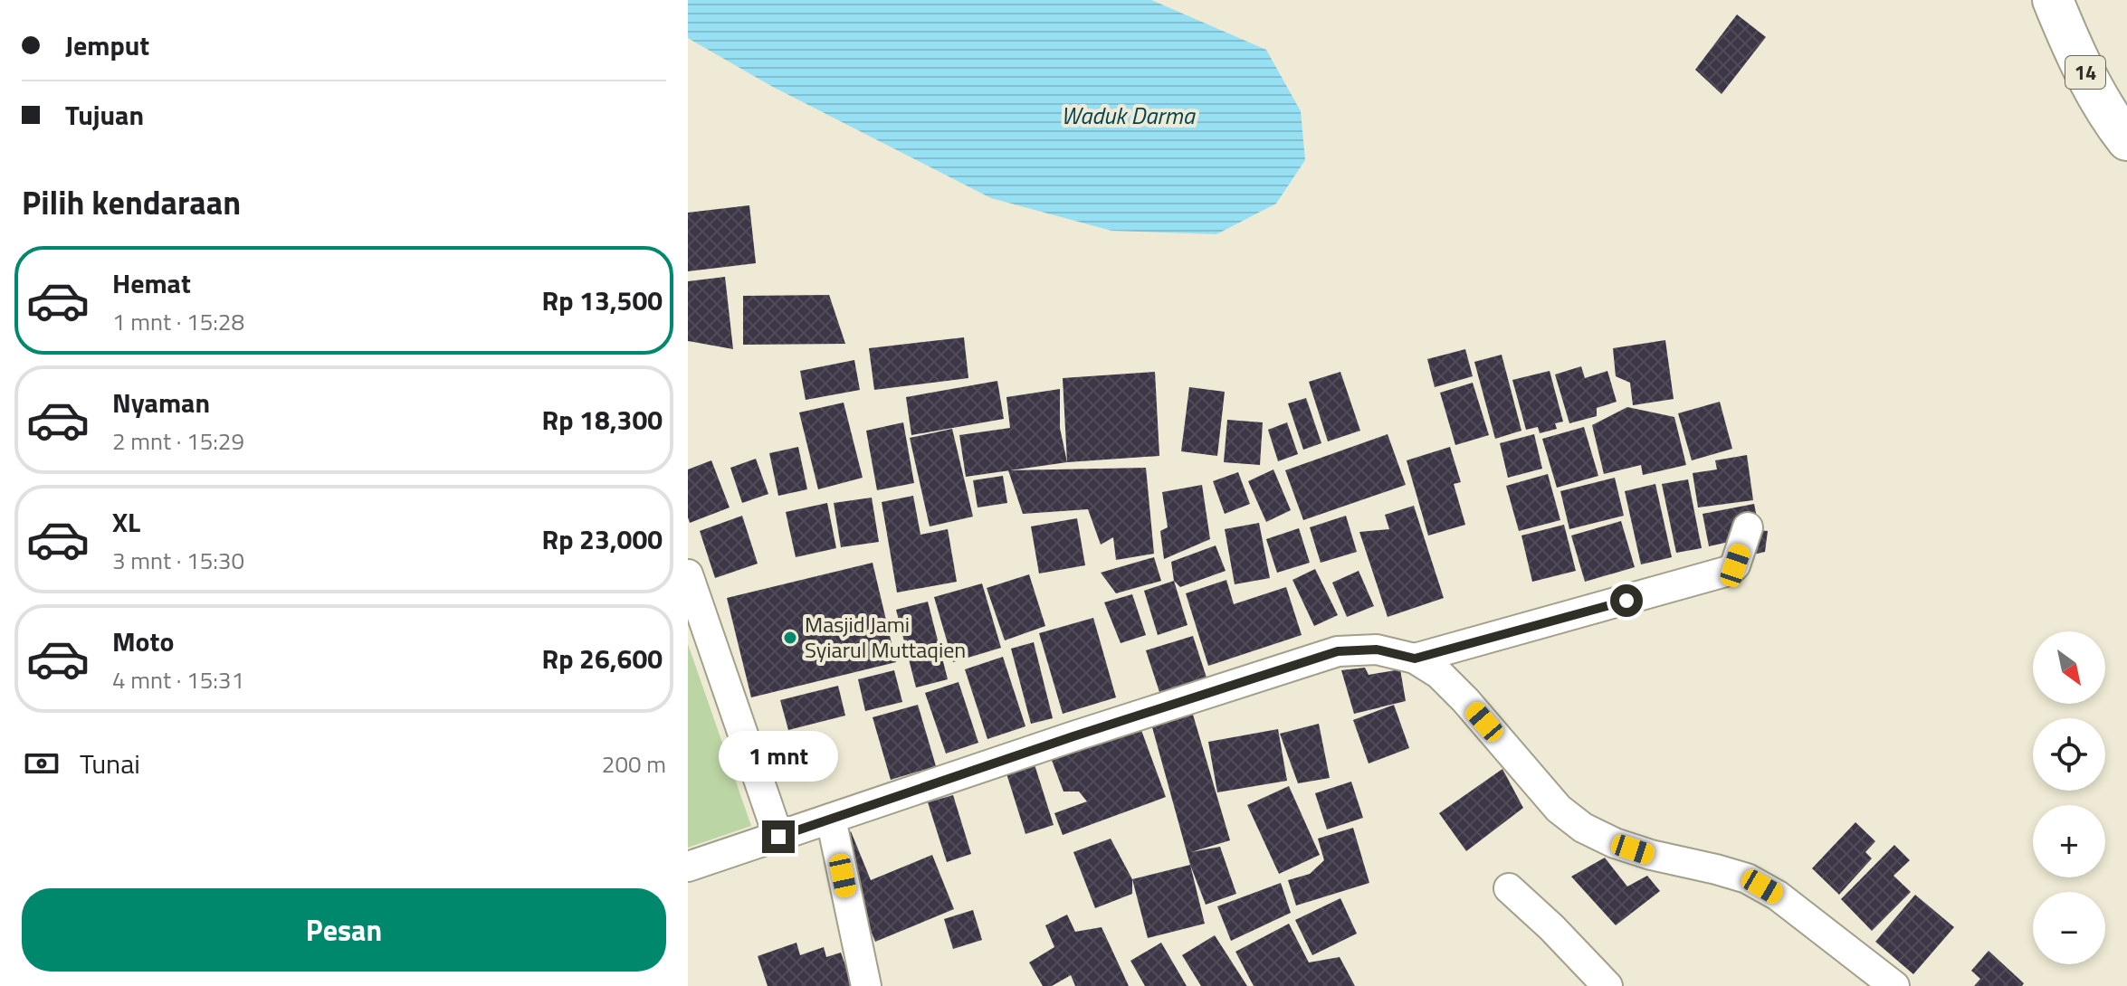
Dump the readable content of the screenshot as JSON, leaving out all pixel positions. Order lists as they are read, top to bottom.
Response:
{
  "streets": {
    "highway": ["14"]
  },
  "water": ["Waduk Darma"],
  "places": ["Masjid Jami Syiarul Muttaqien"],
  "north": "bottom right",
  "page": {
    "banner": ["Jemput", "Tujuan"],
    "heading": "Pilih kendaraan",
    "list": [
      {
        "name": "Hemat",
        "note": "1 mnt · 15:28",
        "value": "Rp 13,500"
      },
      {
        "name": "Nyaman",
        "note": "2 mnt · 15:29",
        "value": "Rp 18,300"
      },
      {
        "name": "XL",
        "note": "3 mnt · 15:30",
        "value": "Rp 23,000"
      },
      {
        "name": "Moto",
        "note": "4 mnt · 15:31",
        "value": "Rp 26,600"
      }
    ],
    "map_buttons": ["+", "−"],
    "pay": ["Tunai", "200 m"],
    "bubble": "1 mnt",
    "buttons": "Pesan"
  }
}
